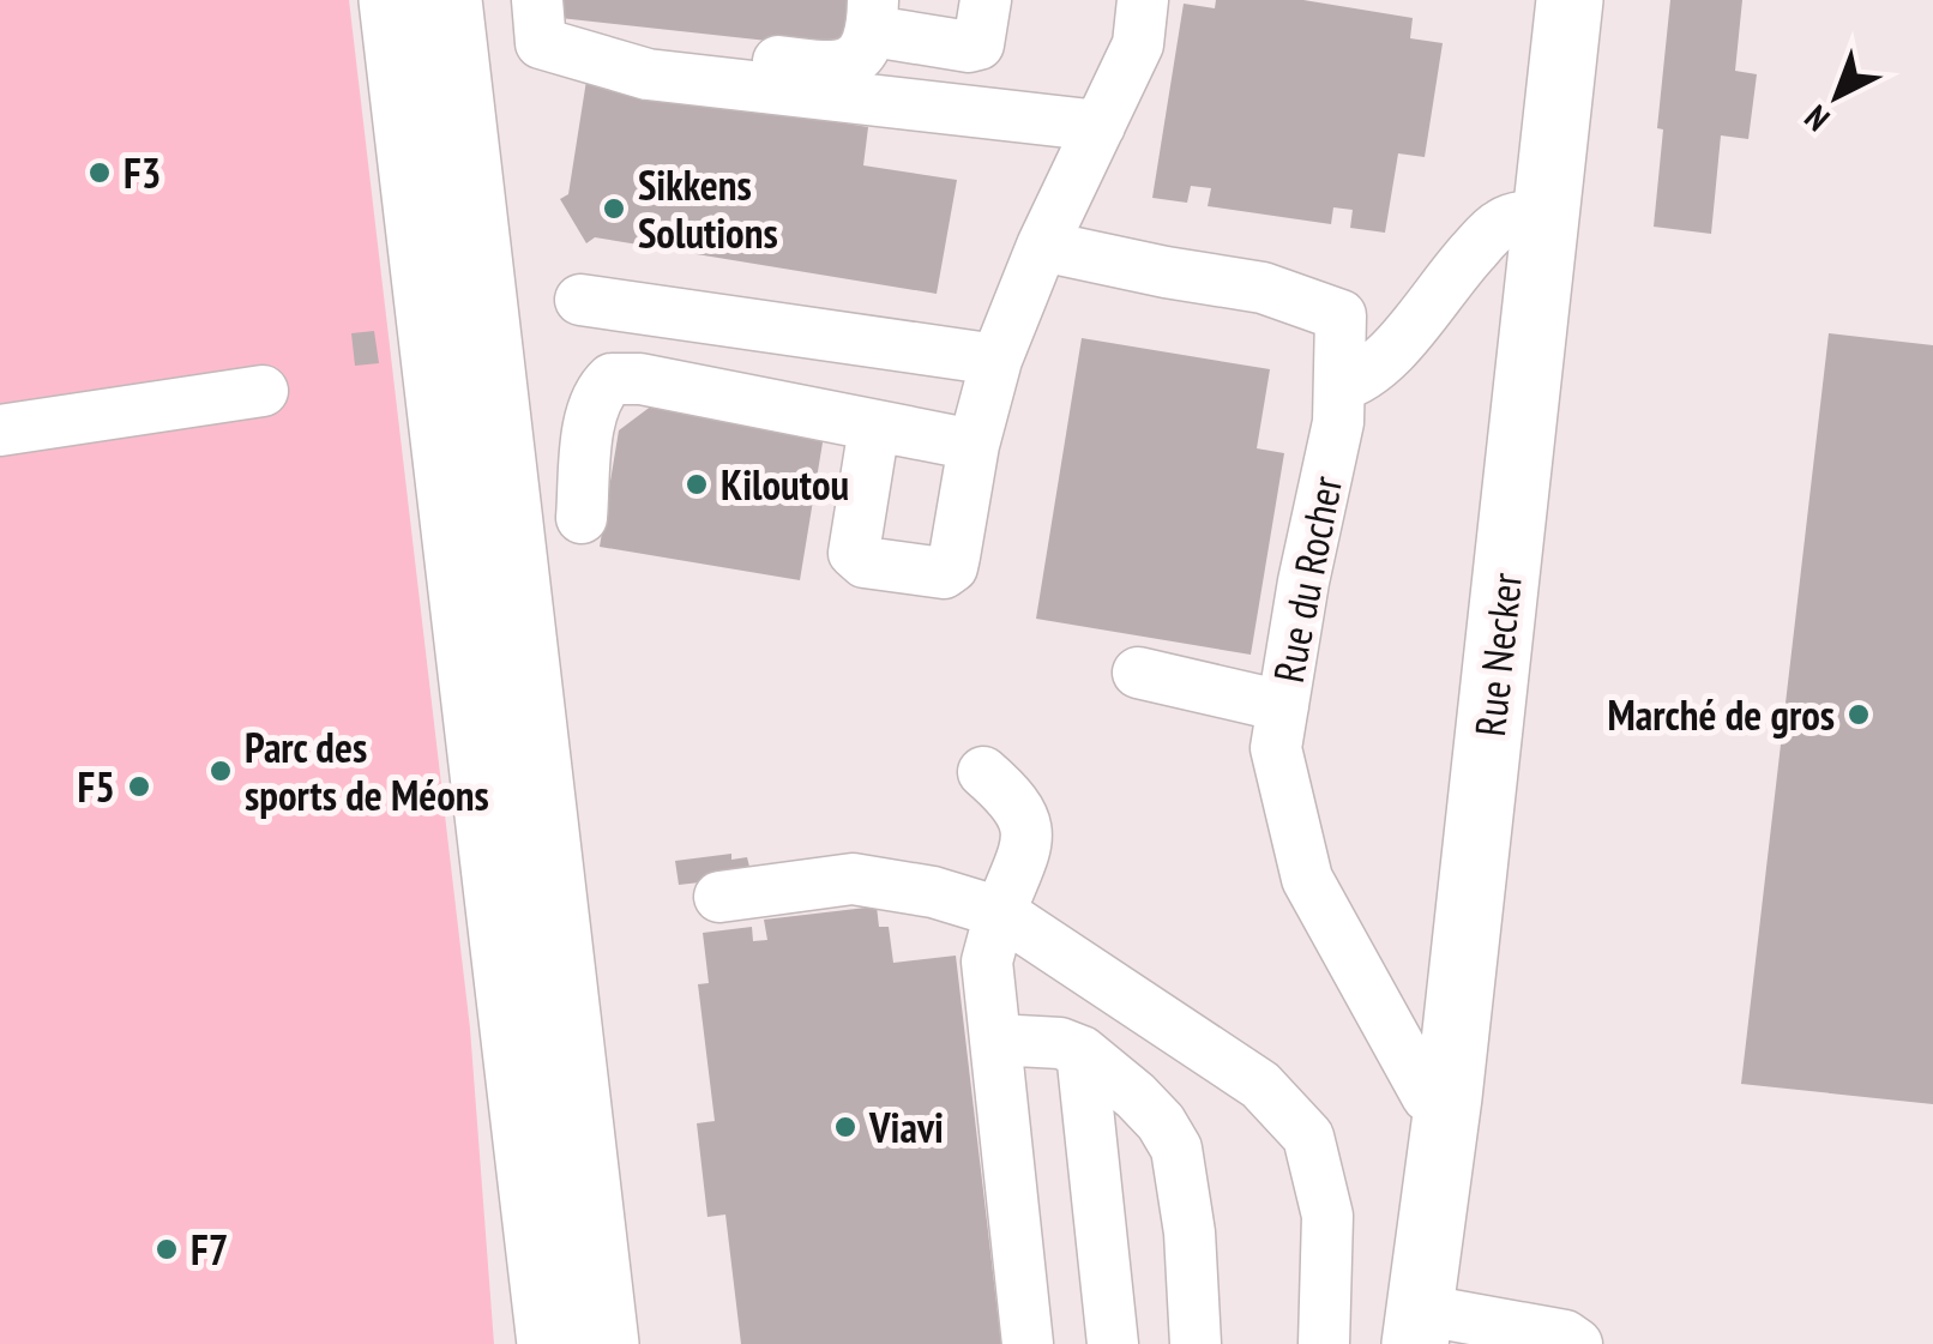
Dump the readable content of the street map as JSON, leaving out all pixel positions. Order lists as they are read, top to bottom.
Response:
{
  "streets": {
    "main road": ["Rue Necker"],
    "lane": ["Rue du Rocher"]
  },
  "crossings": [
    ["Rue du Rocher", "Rue Necker"]
  ],
  "places": [
    "F3",
    "Sikkens Solutions",
    "Kiloutou",
    "Marché de gros",
    "Parc des sports de Méons",
    "F5",
    "Viavi",
    "F7"
  ],
  "north": "bottom left"
}
